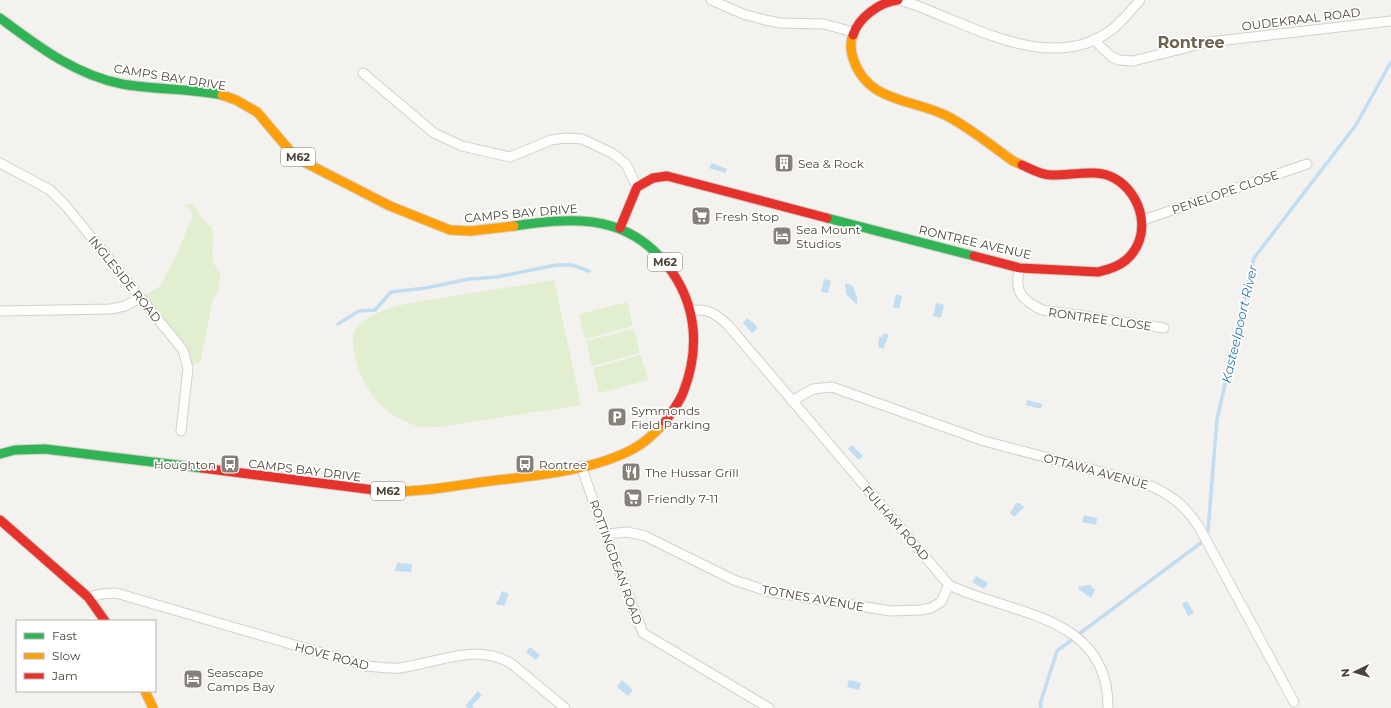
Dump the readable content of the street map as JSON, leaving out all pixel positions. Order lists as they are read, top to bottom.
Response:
{
  "streets": {
    "main road": ["CAMPS BAY DRIVE", "M62", "RONTREE AVENUE"],
    "street": [
      "OUDEKRAAL ROAD",
      "PENELOPE CLOSE",
      "INGLESIDE ROAD",
      "RONTREE CLOSE",
      "OTTAWA AVENUE",
      "FULHAM ROAD",
      "ROTTINGDEAN ROAD",
      "TOTNES AVENUE",
      "HOVE ROAD"
    ]
  },
  "crossings": [
    ["CAMPS BAY DRIVE", "FULHAM ROAD"],
    ["CAMPS BAY DRIVE", "ROTTINGDEAN ROAD"],
    ["PENELOPE CLOSE", "RONTREE AVENUE"],
    ["RONTREE AVENUE", "RONTREE CLOSE"],
    ["OTTAWA AVENUE", "FULHAM ROAD"],
    ["FULHAM ROAD", "TOTNES AVENUE"],
    ["ROTTINGDEAN ROAD", "TOTNES AVENUE"]
  ],
  "districts": ["Rontree"],
  "water": ["Kasteelpoort River"],
  "places": {
    "building": ["Sea & Rock"],
    "supermarket": ["Fresh Stop", "Friendly 7-11"],
    "hotel": ["Sea Mount Studios", "Seascape Camps Bay"],
    "parking": ["Symmonds Field Parking"],
    "bus stop": ["Houghton", "Rontree"],
    "restaurant": ["The Hussar Grill"]
  },
  "legend": ["Fast", "Slow", "Jam"],
  "north": "left"
}
